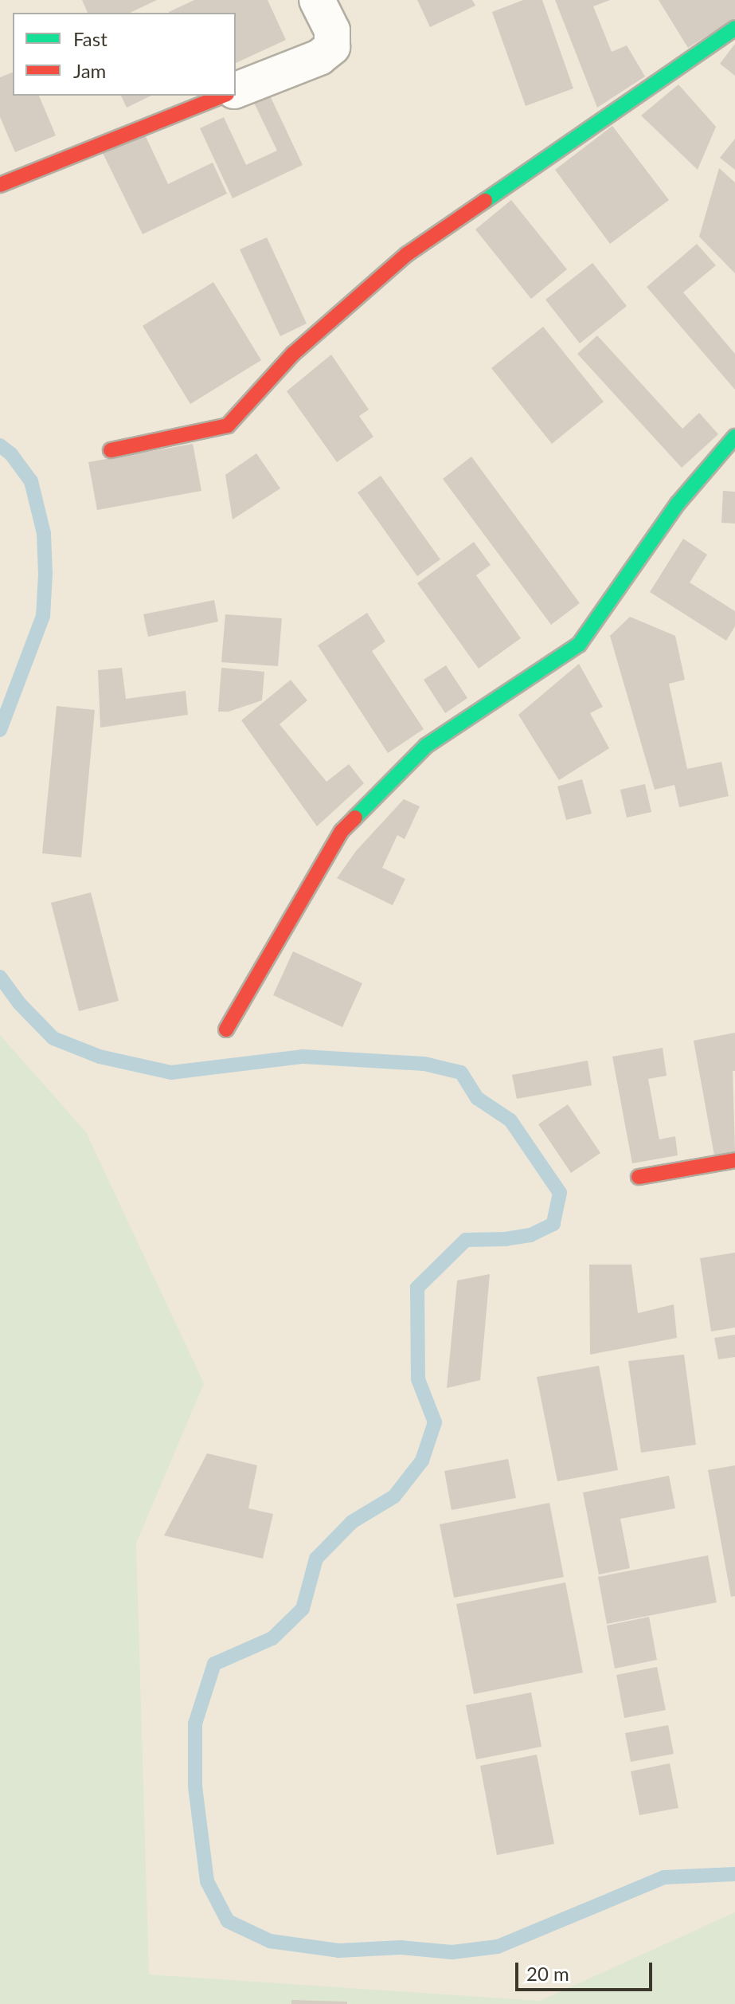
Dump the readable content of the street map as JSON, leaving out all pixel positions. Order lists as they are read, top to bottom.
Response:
{
  "legend": ["Fast", "Jam"],
  "scale_bar": "20 m"
}
